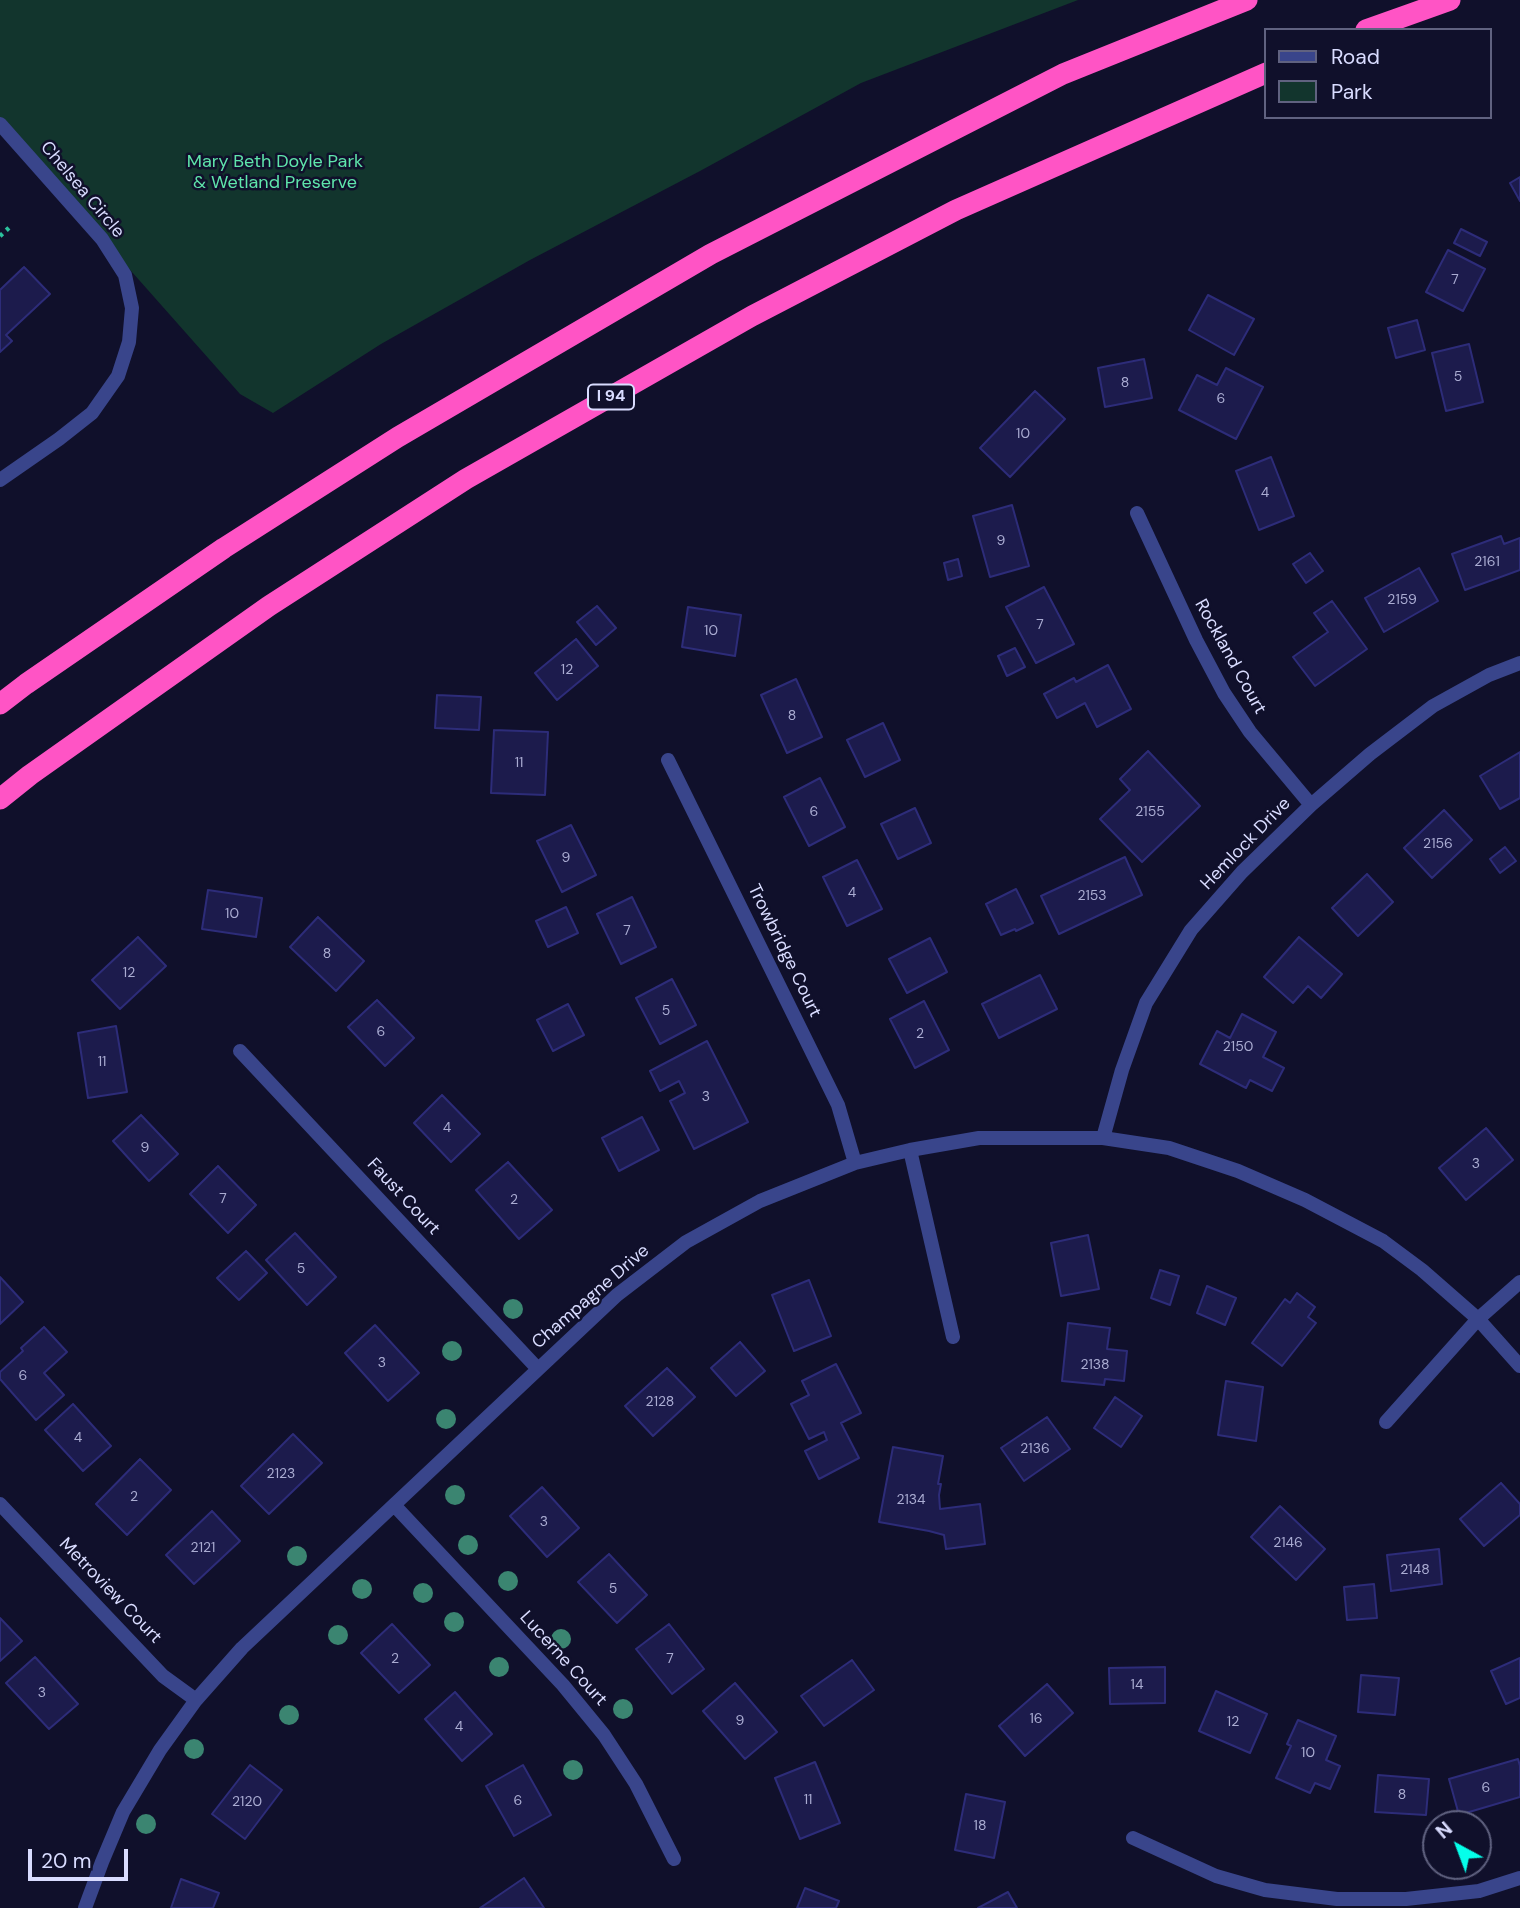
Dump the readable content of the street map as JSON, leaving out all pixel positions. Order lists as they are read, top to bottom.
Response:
{
  "streets": {
    "highway": ["I 94"],
    "street": [
      "Chelsea Circle",
      "Rockland Court",
      "Hemlock Drive",
      "Trowbridge Court",
      "Faust Court",
      "Champagne Drive",
      "Metroview Court",
      "Lucerne Court"
    ]
  },
  "crossings": [
    ["Rockland Court", "Hemlock Drive"],
    ["Hemlock Drive", "Champagne Drive"],
    ["Trowbridge Court", "Champagne Drive"],
    ["Faust Court", "Champagne Drive"],
    ["Champagne Drive", "Metroview Court"],
    ["Champagne Drive", "Lucerne Court"]
  ],
  "parks": ["Mary Beth Doyle Park & Wetland Preserve"],
  "house_numbers": [
    "7",
    "5",
    "8",
    "6",
    "10",
    "4",
    "9",
    "2161",
    "2159",
    "7",
    "10",
    "12",
    "8",
    "11",
    "6",
    "2155",
    "2156",
    "9",
    "4",
    "2153",
    "10",
    "7",
    "8",
    "12",
    "5",
    "6",
    "2",
    "2150",
    "11",
    "3",
    "4",
    "9",
    "3",
    "7",
    "2",
    "5",
    "3",
    "2138",
    "6",
    "2128",
    "4",
    "2136",
    "2123",
    "2",
    "2134",
    "3",
    "2146",
    "2121",
    "2148",
    "5",
    "2",
    "7",
    "14",
    "3",
    "16",
    "9",
    "12",
    "4",
    "10",
    "6",
    "8",
    "11",
    "6",
    "2120",
    "18"
  ],
  "legend": ["Road", "Park"],
  "scale_bar": "20 m",
  "north": "top left"
}
